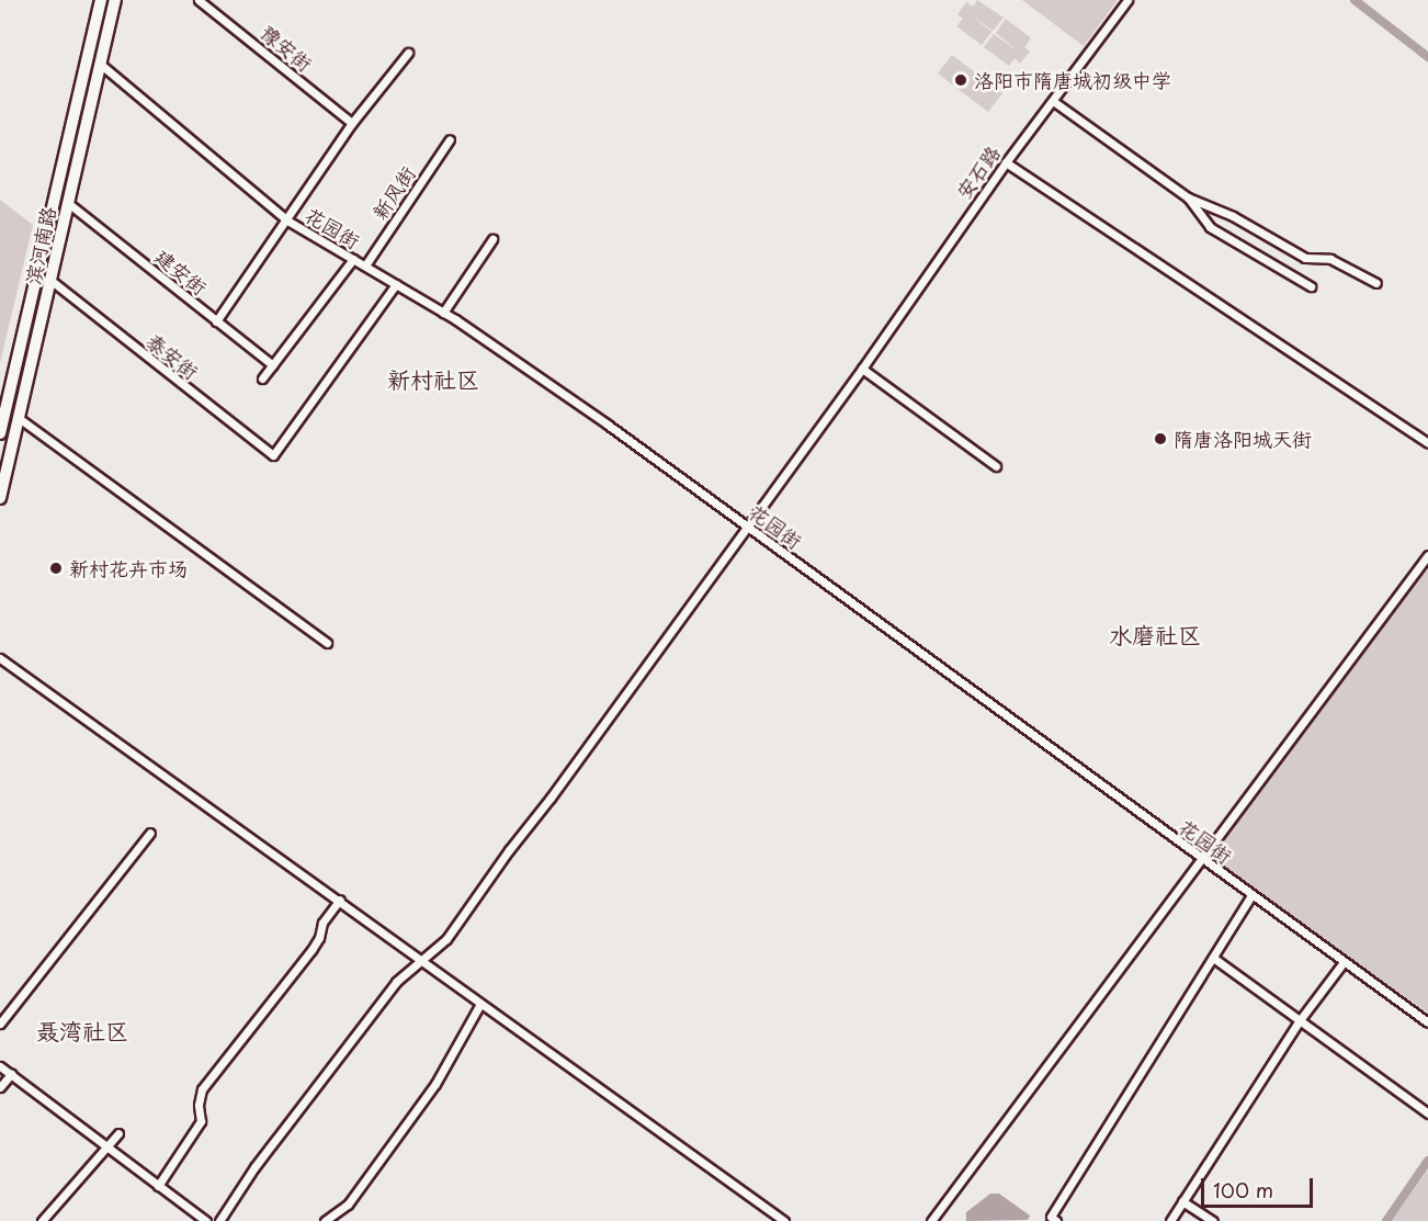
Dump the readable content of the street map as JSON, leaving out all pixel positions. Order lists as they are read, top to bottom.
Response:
{
  "streets": {
    "main road": ["滨河南路"],
    "street": [
      "豫安街",
      "安石路",
      "新风街",
      "花园街",
      "建安街",
      "泰安街"
    ]
  },
  "crossings": [
    ["安石路", "花园街"],
    ["新风街", "花园街"],
    ["花园街", "滨河南路"],
    ["花园街", "泰安街"],
    ["滨河南路", "建安街"],
    ["滨河南路", "泰安街"]
  ],
  "districts": ["新村社区", "水磨社区", "聂湾社区"],
  "places": ["洛阳市隋唐城初级中学", "隋唐洛阳城天街", "新村花卉市场"],
  "scale_bar": "100 m"
}
